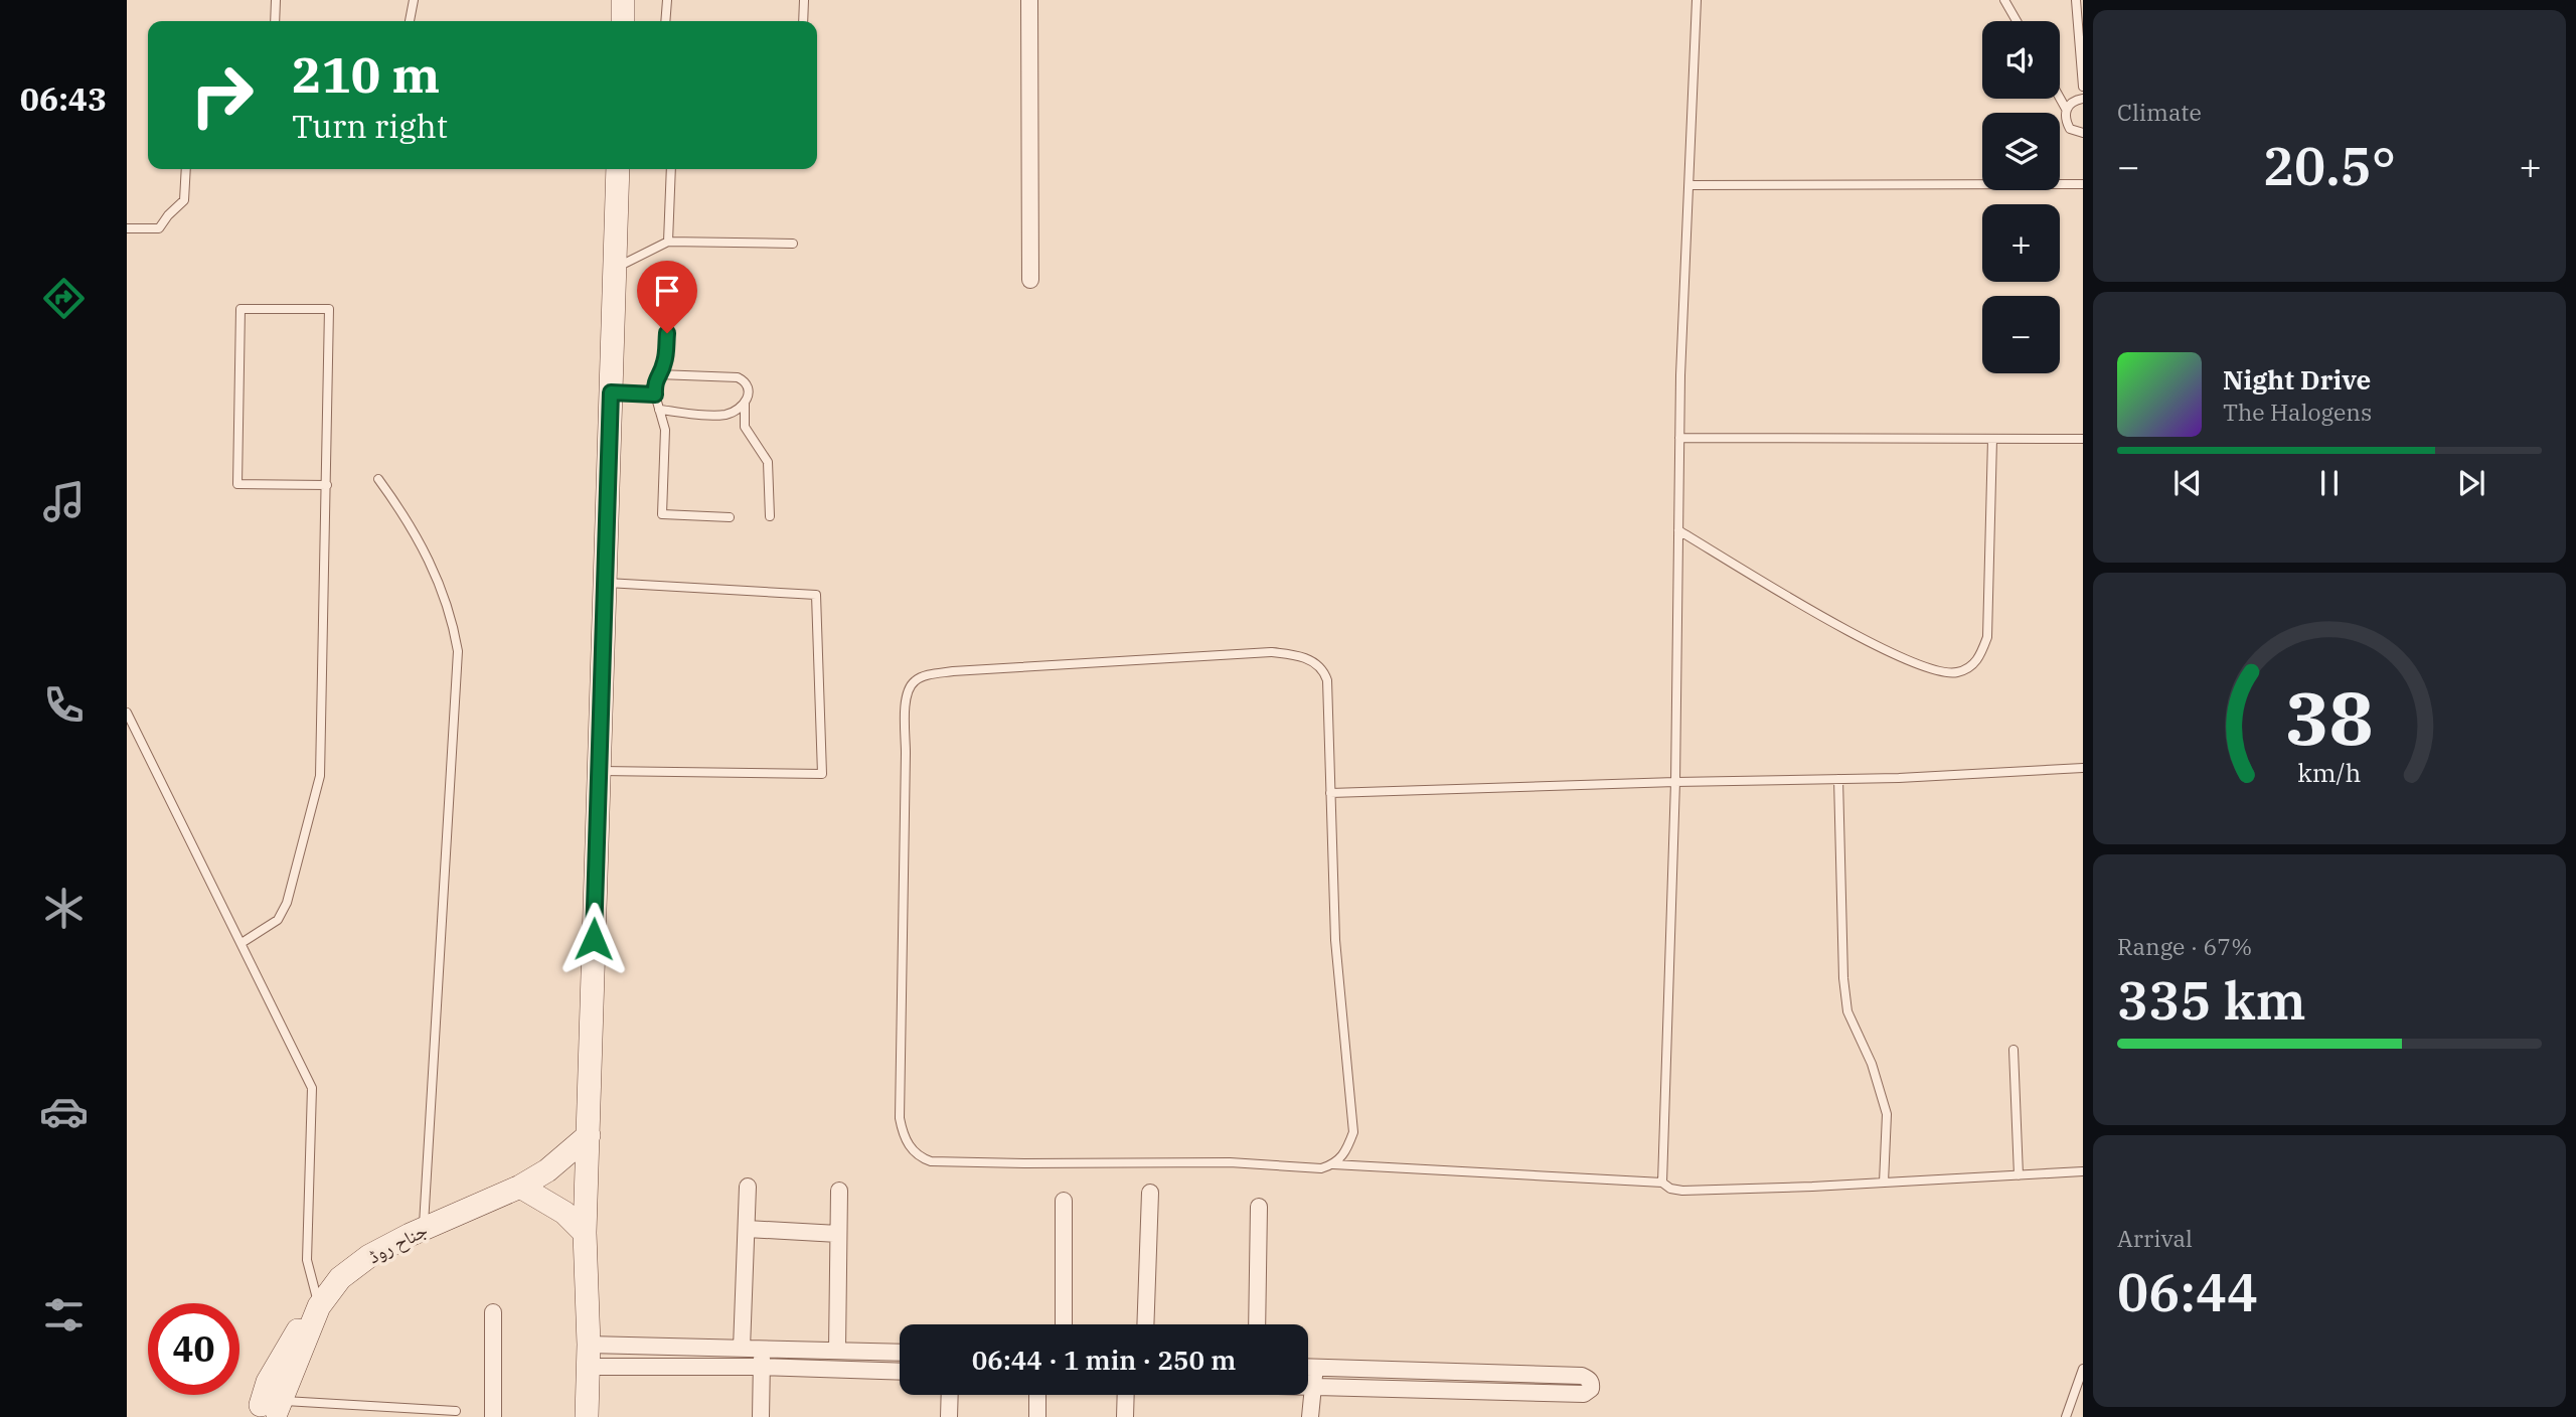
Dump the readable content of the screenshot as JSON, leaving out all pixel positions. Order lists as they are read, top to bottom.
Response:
{
  "streets": {
    "street": ["جناح روڈ"]
  },
  "page": {
    "tabs": "06:43",
    "tile": [
      "Climate",
      ["Range · 67%", "335 km"],
      ["Arrival", "06:44"]
    ],
    "map_buttons": ["+", "−"],
    "turn": ["210 m", "Turn right"],
    "heat": ["−", "20.5°", "+"],
    "song": ["Night Drive", "The Halogens"],
    "limit": "40",
    "trip": "06:44 · 1 min · 250 m",
    "gauge": ["38", "km/h"]
  }
}
